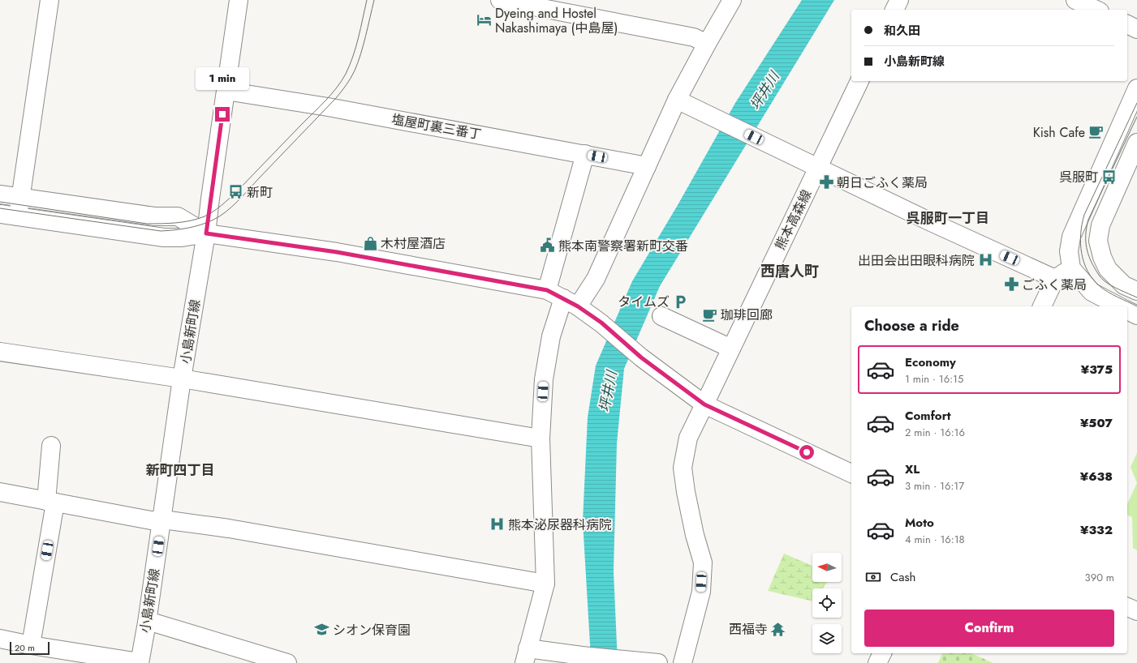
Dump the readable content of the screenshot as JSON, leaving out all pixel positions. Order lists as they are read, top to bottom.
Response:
{
  "streets": {
    "street": ["塩屋町裏三番丁", "熊本高森線", "小島新町線"]
  },
  "crossings": [
    ["塩屋町裏三番丁", "小島新町線"]
  ],
  "districts": ["呉服町一丁目", "西唐人町", "新町四丁目"],
  "water": ["坪井川"],
  "places": {
    "hotel": ["Dyeing and Hostel Nakashimaya (中島屋)"],
    "cafe": ["Kish Cafe", "珈琲回廊"],
    "bus stop": ["呉服町", "新町"],
    "pharmacy": ["朝日ごふく薬局", "ごふく薬局"],
    "shop": ["木村屋酒店"],
    "public building": ["熊本南警察署新町交番"],
    "hospital": ["出田会出田眼科病院", "熊本泌尿器科病院"],
    "parking": ["タイムズ"],
    "temple": ["西福寺"],
    "school or university": ["シオン保育園"]
  },
  "scale_bar": "20 m",
  "north": "left",
  "page": {
    "banner": ["和久田", "小島新町線"],
    "bubble": "1 min",
    "heading": "Choose a ride",
    "list": [
      {
        "name": "Economy",
        "note": "1 min · 16:15",
        "value": "¥375"
      },
      {
        "name": "Comfort",
        "note": "2 min · 16:16",
        "value": "¥507"
      },
      {
        "name": "XL",
        "note": "3 min · 16:17",
        "value": "¥638"
      },
      {
        "name": "Moto",
        "note": "4 min · 16:18",
        "value": "¥332"
      }
    ],
    "pay": ["Cash", "390 m"],
    "buttons": "Confirm",
    "scale": "20 m"
  }
}
